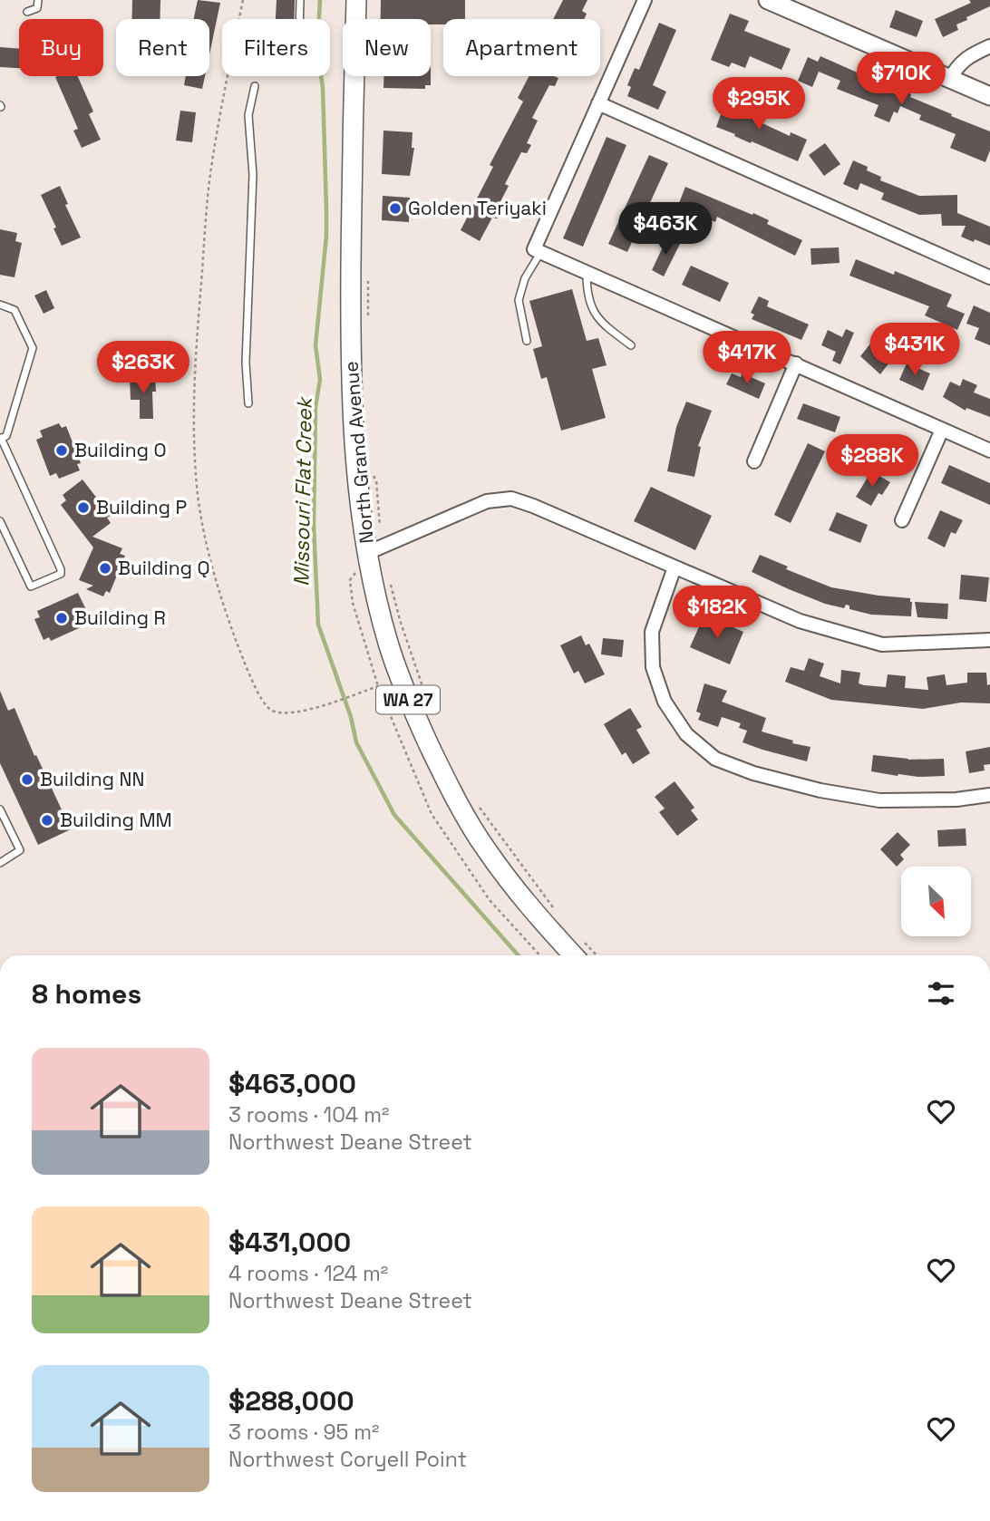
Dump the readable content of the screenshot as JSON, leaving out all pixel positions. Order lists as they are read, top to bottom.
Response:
{
  "streets": {
    "main road": ["North Grand Avenue", "WA 27"]
  },
  "water": ["Missouri Flat Creek"],
  "places": [
    "Golden Teriyaki",
    "Building O",
    "Building P",
    "Building Q",
    "Building R",
    "Building NN",
    "Building MM"
  ],
  "north": "bottom right",
  "page": {
    "chip": [
      "Buy",
      "Rent",
      "Filters",
      "New",
      "Apartment"
    ],
    "price": [
      "$710K",
      "$295K",
      "$463K",
      "$431K",
      "$417K",
      "$263K",
      "$288K",
      "$182K"
    ],
    "heading": "8 homes",
    "list": [
      {
        "name": "$463,000",
        "note": "3 rooms · 104 m² · Northwest Deane Street"
      },
      {
        "name": "$431,000",
        "note": "4 rooms · 124 m² · Northwest Deane Street"
      },
      {
        "name": "$288,000",
        "note": "3 rooms · 95 m² · Northwest Coryell Point"
      }
    ]
  }
}
